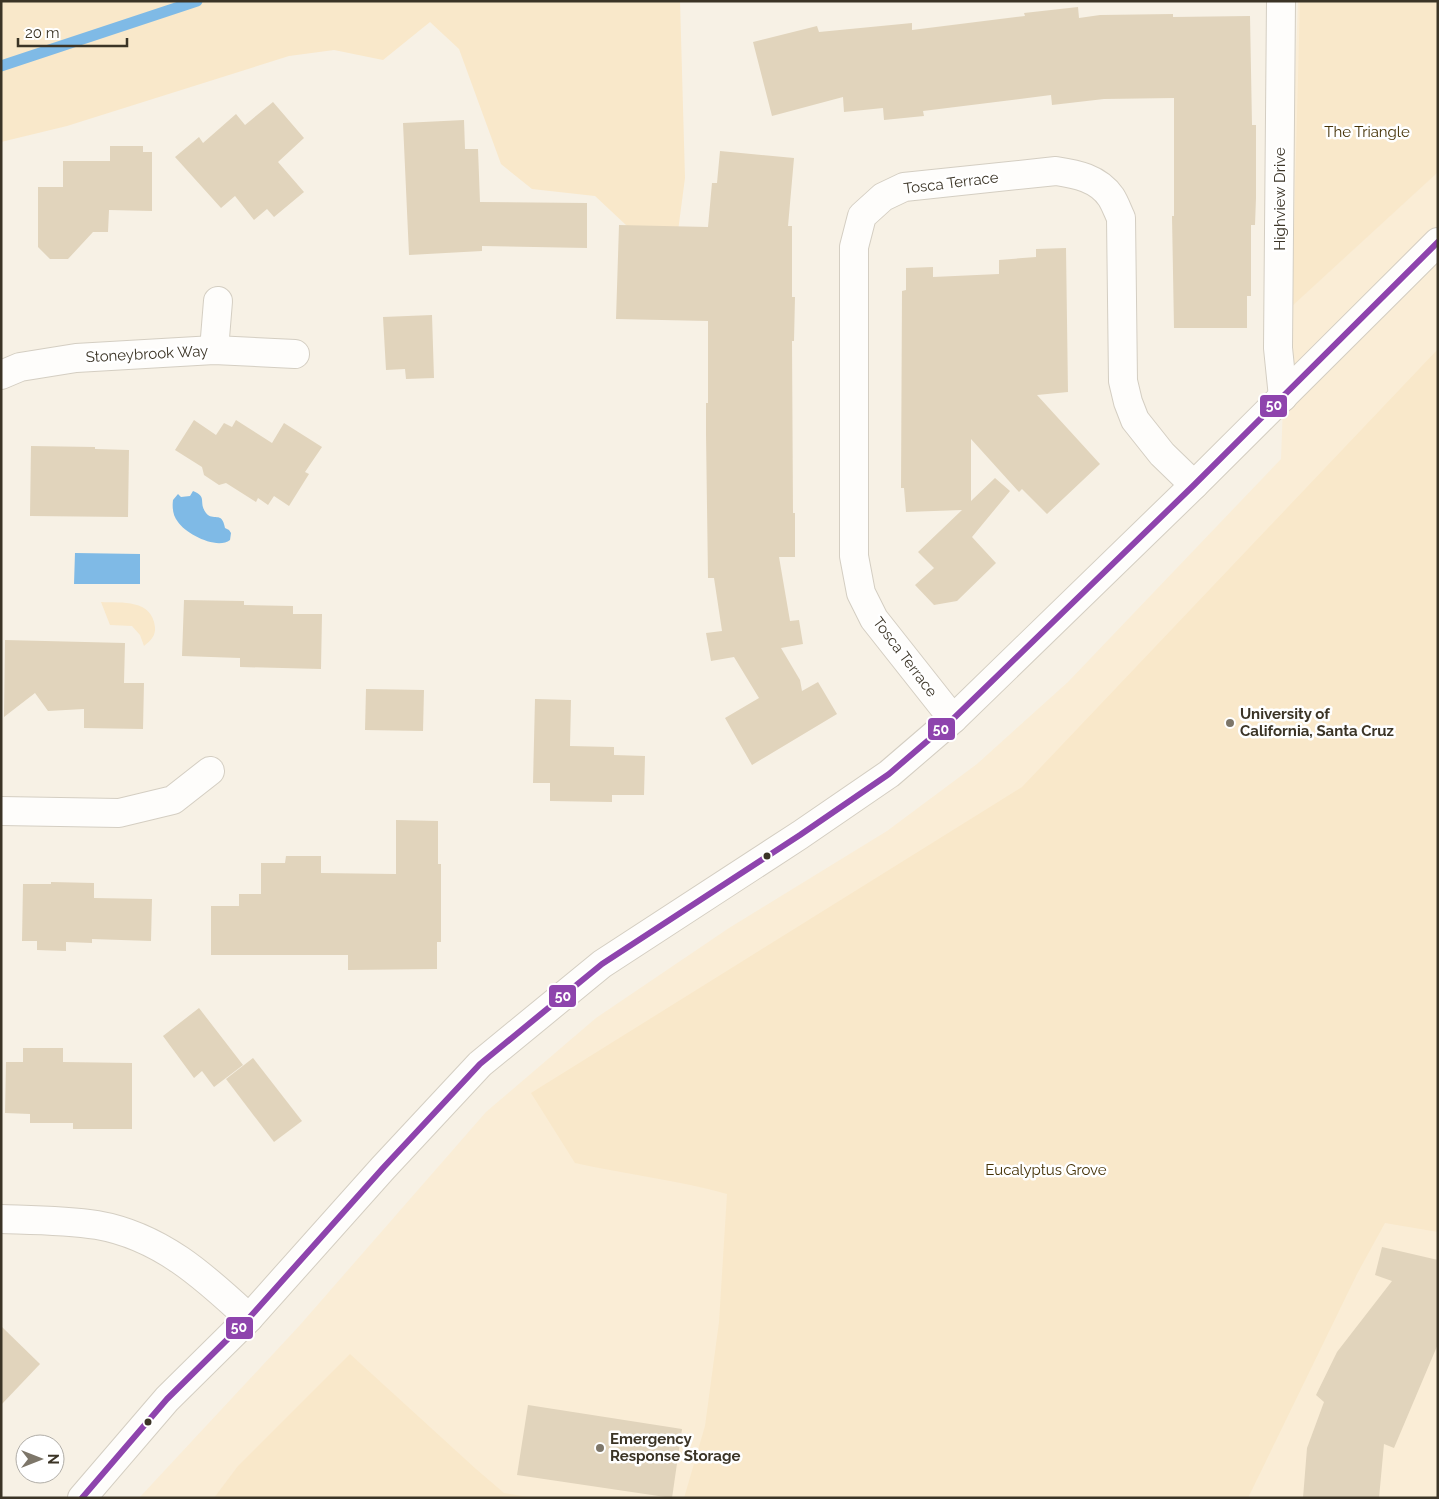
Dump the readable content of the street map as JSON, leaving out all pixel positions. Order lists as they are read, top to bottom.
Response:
{
  "streets": {
    "street": ["Tosca Terrace", "Highview Drive", "Stoneybrook Way"]
  },
  "parks": ["The Triangle", "Eucalyptus Grove"],
  "places": ["University of California, Santa Cruz", "Emergency Response Storage"],
  "lines": ["transit line 50"],
  "scale_bar": "20 m",
  "north": "right"
}
